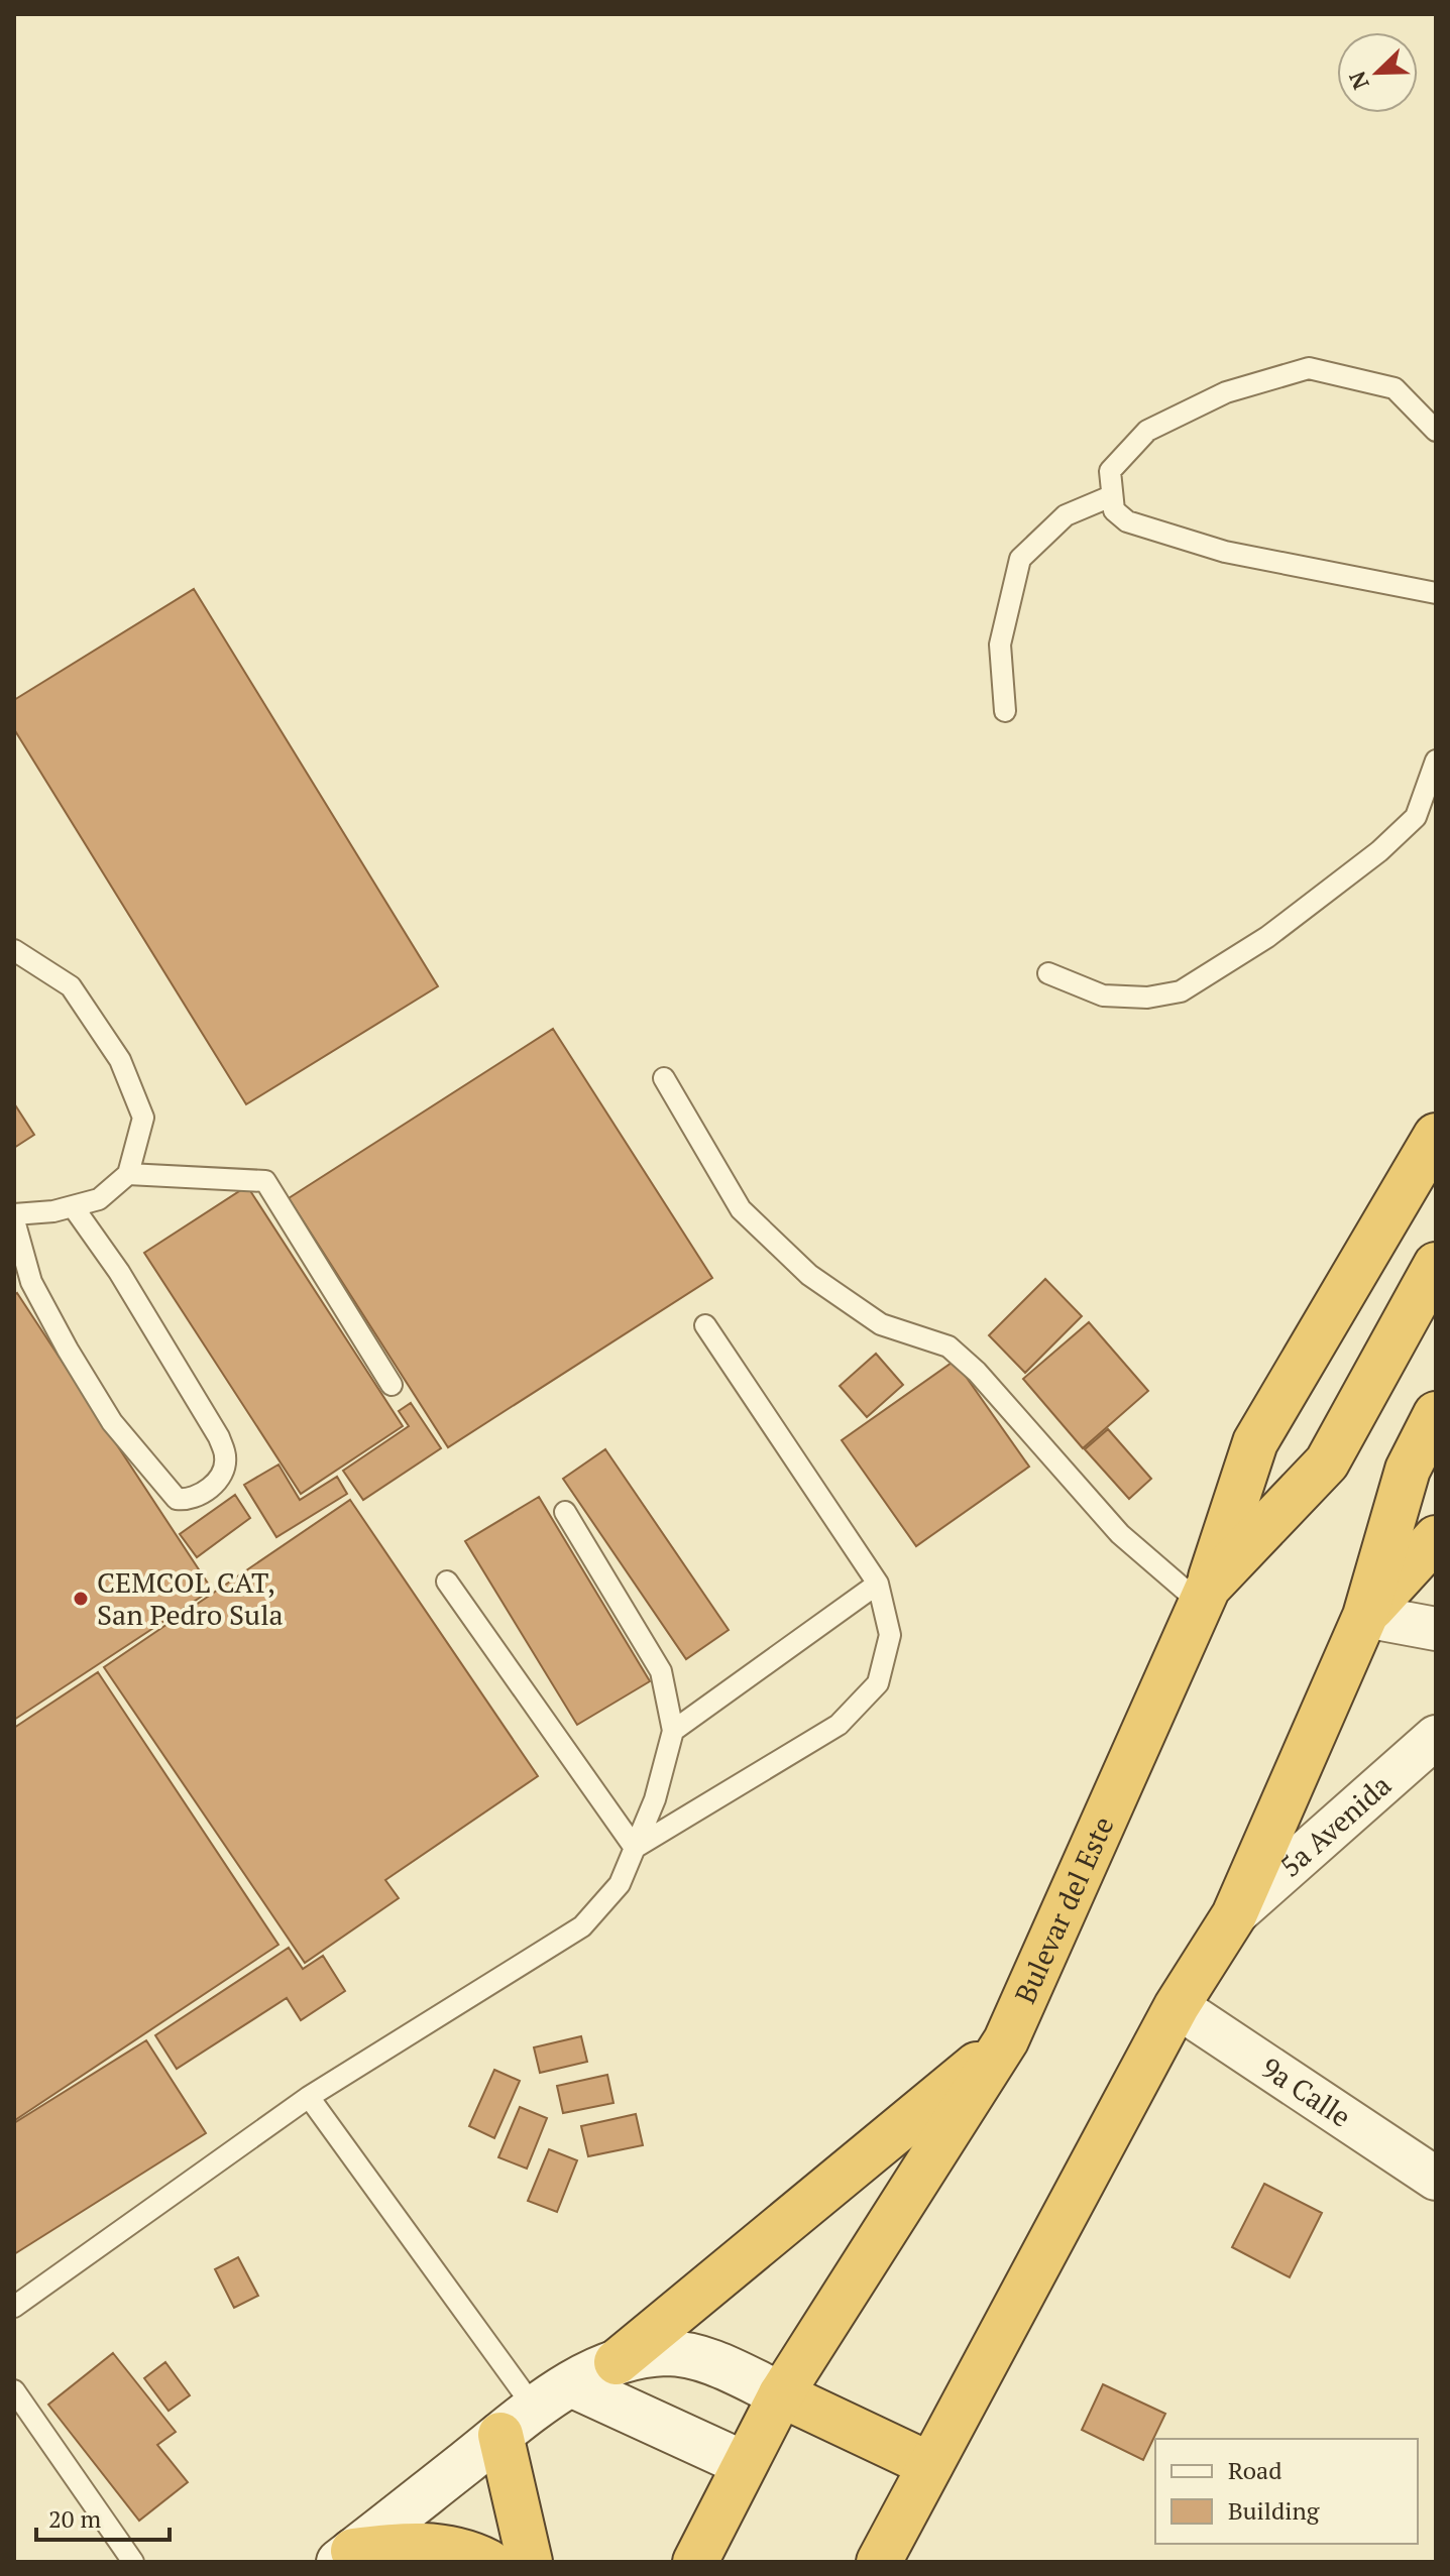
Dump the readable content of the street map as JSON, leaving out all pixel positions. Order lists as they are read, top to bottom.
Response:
{
  "streets": {
    "highway": ["Bulevar del Este"],
    "street": ["5a Avenida", "9a Calle"]
  },
  "places": ["CEMCOL CAT, San Pedro Sula"],
  "legend": ["Road", "Building"],
  "scale_bar": "20 m",
  "north": "bottom left"
}
